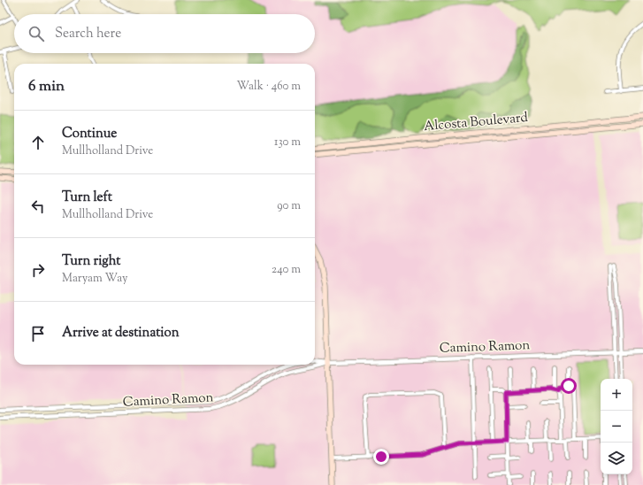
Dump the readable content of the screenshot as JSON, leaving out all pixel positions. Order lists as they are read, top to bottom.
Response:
{
  "streets": {
    "main road": ["Alcosta Boulevard"],
    "street": ["Camino Ramon"]
  },
  "page": {
    "search": "Search here",
    "heading": ["6 min", "Walk · 460 m"],
    "list": [
      ["Continue", "Mullholland Drive", "130 m"],
      ["Turn left", "Mullholland Drive", "90 m"],
      ["Turn right", "Maryam Way", "240 m"],
      "Arrive at destination"
    ],
    "map_buttons": ["+", "−"]
  }
}
